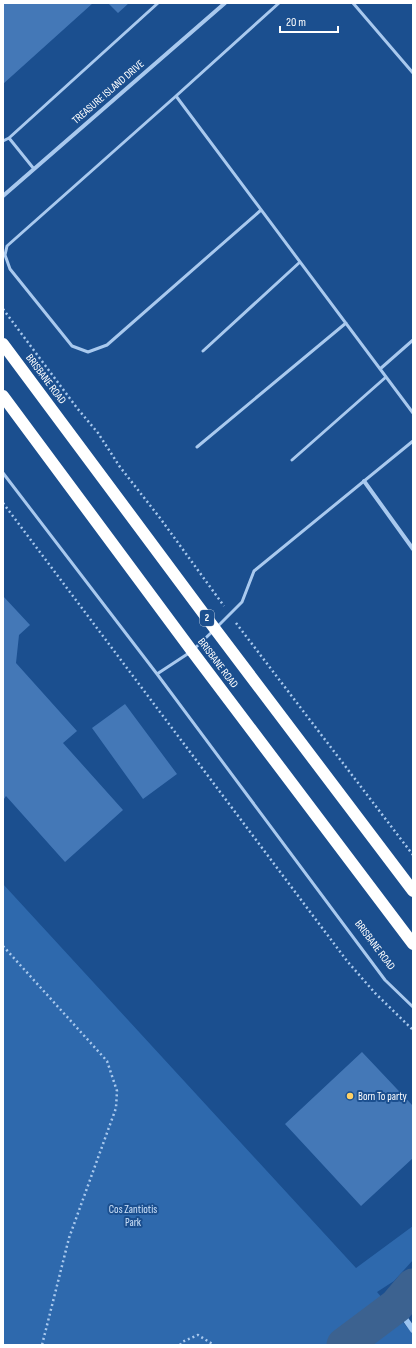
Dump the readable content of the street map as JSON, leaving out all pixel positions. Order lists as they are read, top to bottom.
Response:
{
  "streets": {
    "highway": ["BRISBANE ROAD", "2"],
    "street": ["TREASURE ISLAND DRIVE"]
  },
  "parks": ["Cos Zantiotis Park"],
  "places": ["Born To party"],
  "scale_bar": "20 m"
}
